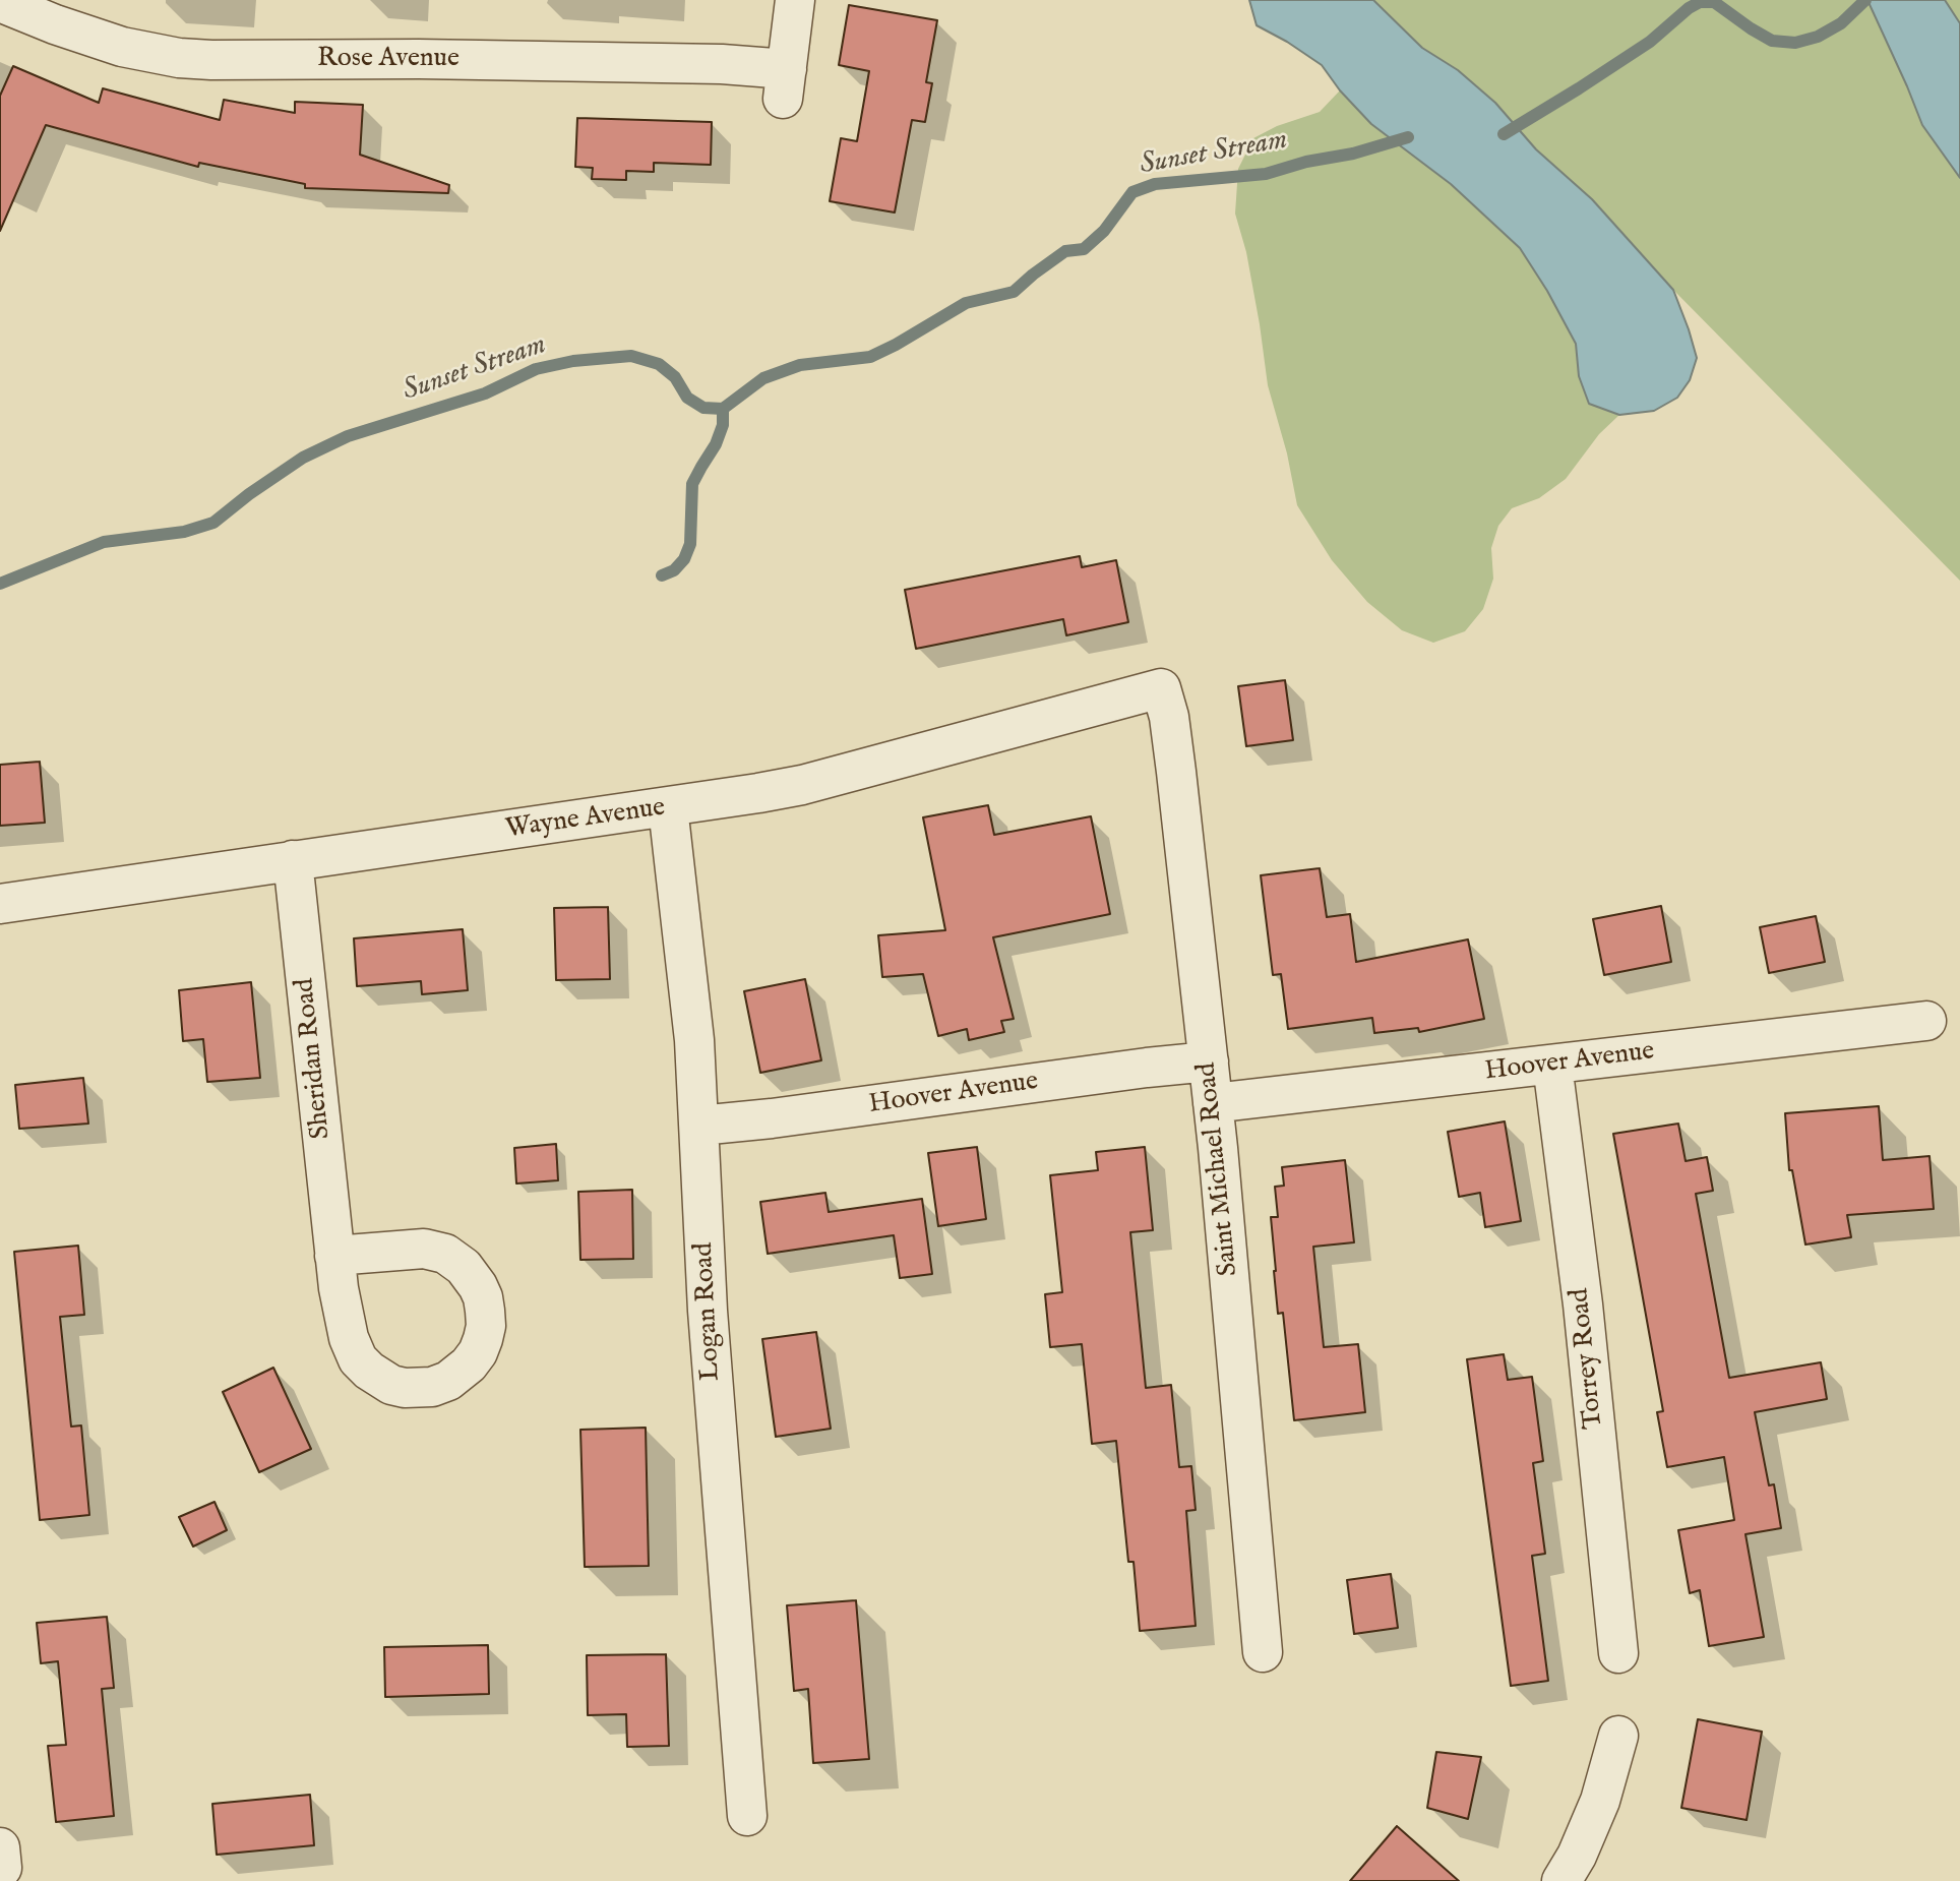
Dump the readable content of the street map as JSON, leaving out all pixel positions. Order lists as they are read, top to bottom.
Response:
{
  "streets": {
    "street": [
      "Rose Avenue",
      "Wayne Avenue",
      "Sheridan Road",
      "Hoover Avenue",
      "Saint Michael Road",
      "Logan Road",
      "Torrey Road"
    ]
  },
  "crossings": [
    ["Wayne Avenue", "Sheridan Road"],
    ["Wayne Avenue", "Saint Michael Road"],
    ["Wayne Avenue", "Logan Road"],
    ["Hoover Avenue", "Saint Michael Road"],
    ["Hoover Avenue", "Logan Road"],
    ["Hoover Avenue", "Torrey Road"]
  ],
  "water": ["Sunset Stream"]
}
